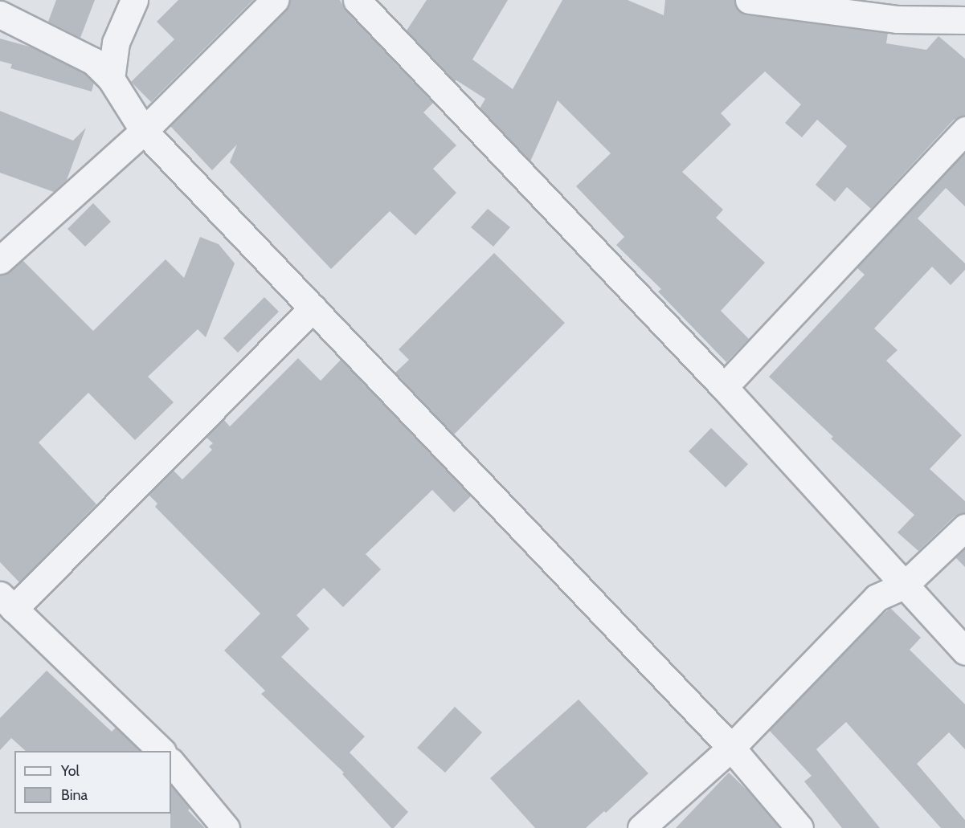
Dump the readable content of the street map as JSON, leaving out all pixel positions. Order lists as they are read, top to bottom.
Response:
{
  "legend": ["Yol", "Bina"]
}
